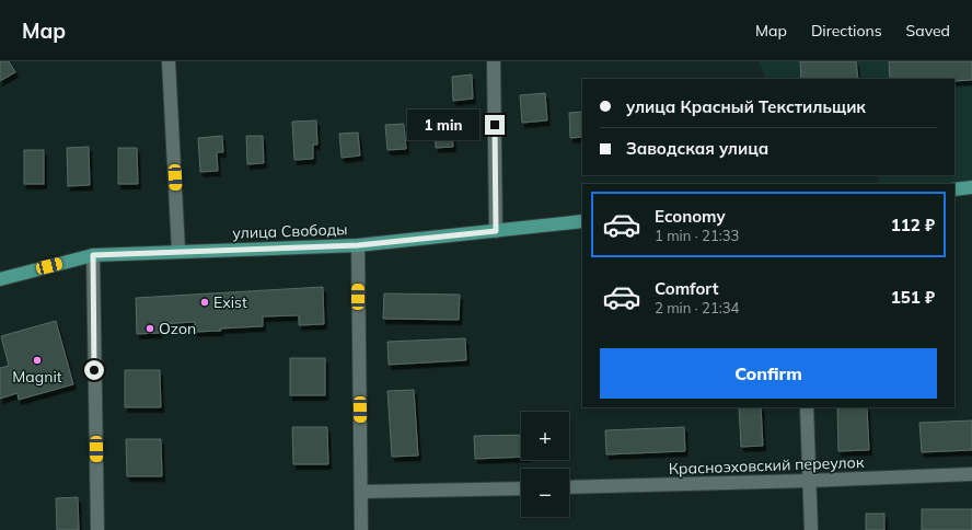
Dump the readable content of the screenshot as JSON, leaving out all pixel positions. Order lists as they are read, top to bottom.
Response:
{
  "streets": {
    "main road": ["улица Свободы"],
    "street": ["Красноэховский переулок"]
  },
  "places": ["Exist", "Ozon", "Magnit"],
  "page": {
    "header": "Map",
    "nav": ["Map", "Directions", "Saved"],
    "banner": ["улица Красный Текстильщик", "Заводская улица"],
    "bubble": "1 min",
    "list": [
      {
        "name": "Economy",
        "note": "1 min · 21:33",
        "value": "112 ₽"
      },
      {
        "name": "Comfort",
        "note": "2 min · 21:34",
        "value": "151 ₽"
      }
    ],
    "buttons": "Confirm",
    "map_buttons": ["+", "−"]
  }
}
